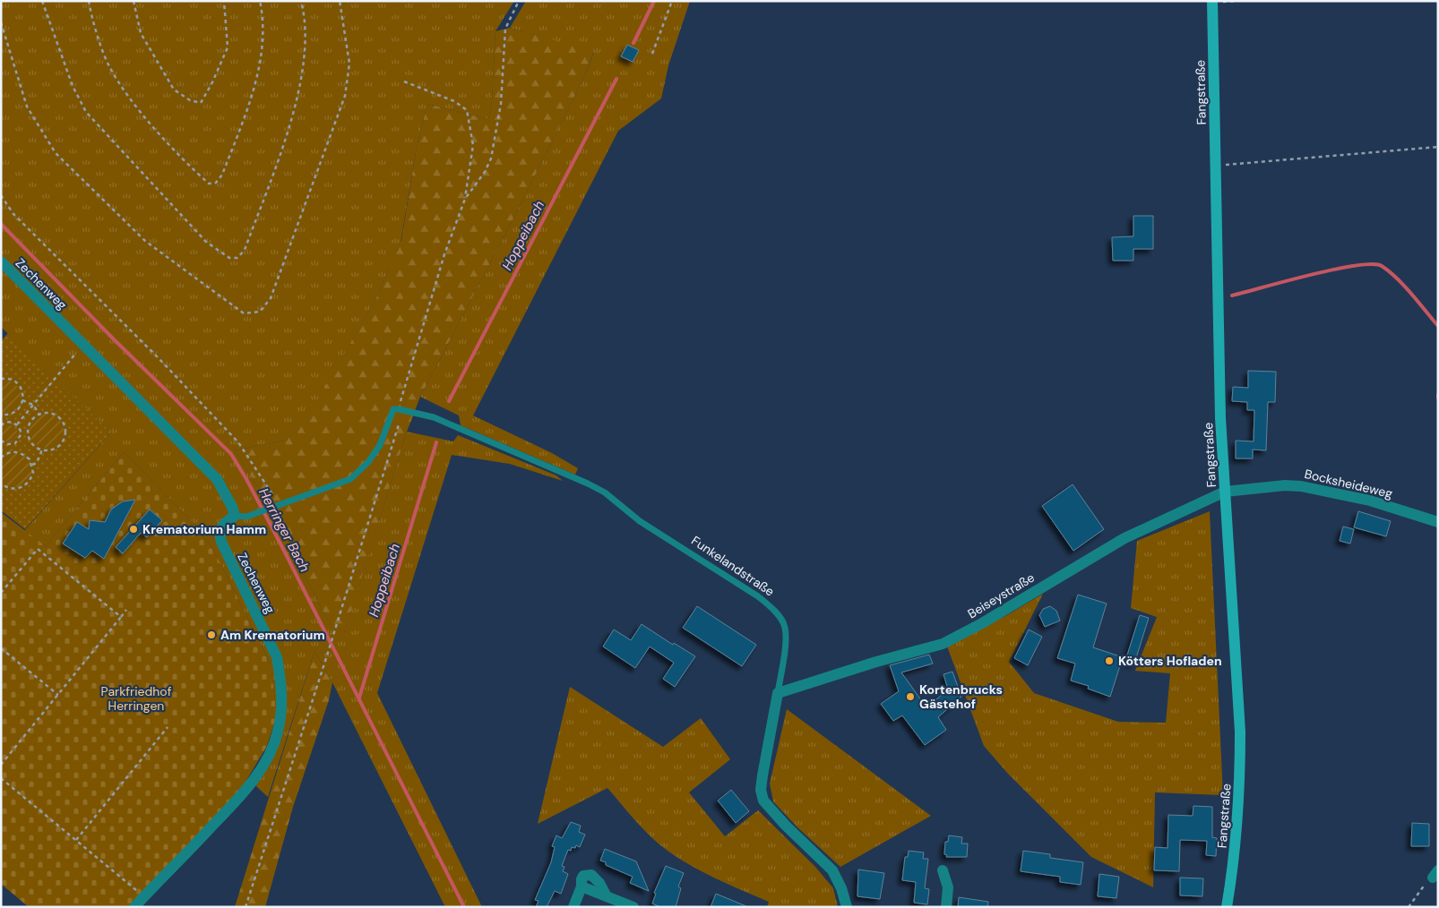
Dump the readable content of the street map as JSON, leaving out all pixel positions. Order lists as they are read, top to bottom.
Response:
{
  "streets": {
    "main road": ["Fangstraße"],
    "street": [
      "Zechenweg",
      "Bocksheideweg",
      "Funkelandstraße",
      "Beiseystraße"
    ]
  },
  "crossings": [
    ["Fangstraße", "Bocksheideweg"],
    ["Fangstraße", "Beiseystraße"],
    ["Bocksheideweg", "Beiseystraße"],
    ["Funkelandstraße", "Beiseystraße"]
  ],
  "water": ["Hoppeibach", "Herringer Bach"],
  "parks": ["Parkfriedhof Herringen"],
  "places": [
    "Krematorium Hamm",
    "Am Krematorium",
    "Kötters Hofladen",
    "Kortenbrucks Gästehof"
  ]
}
